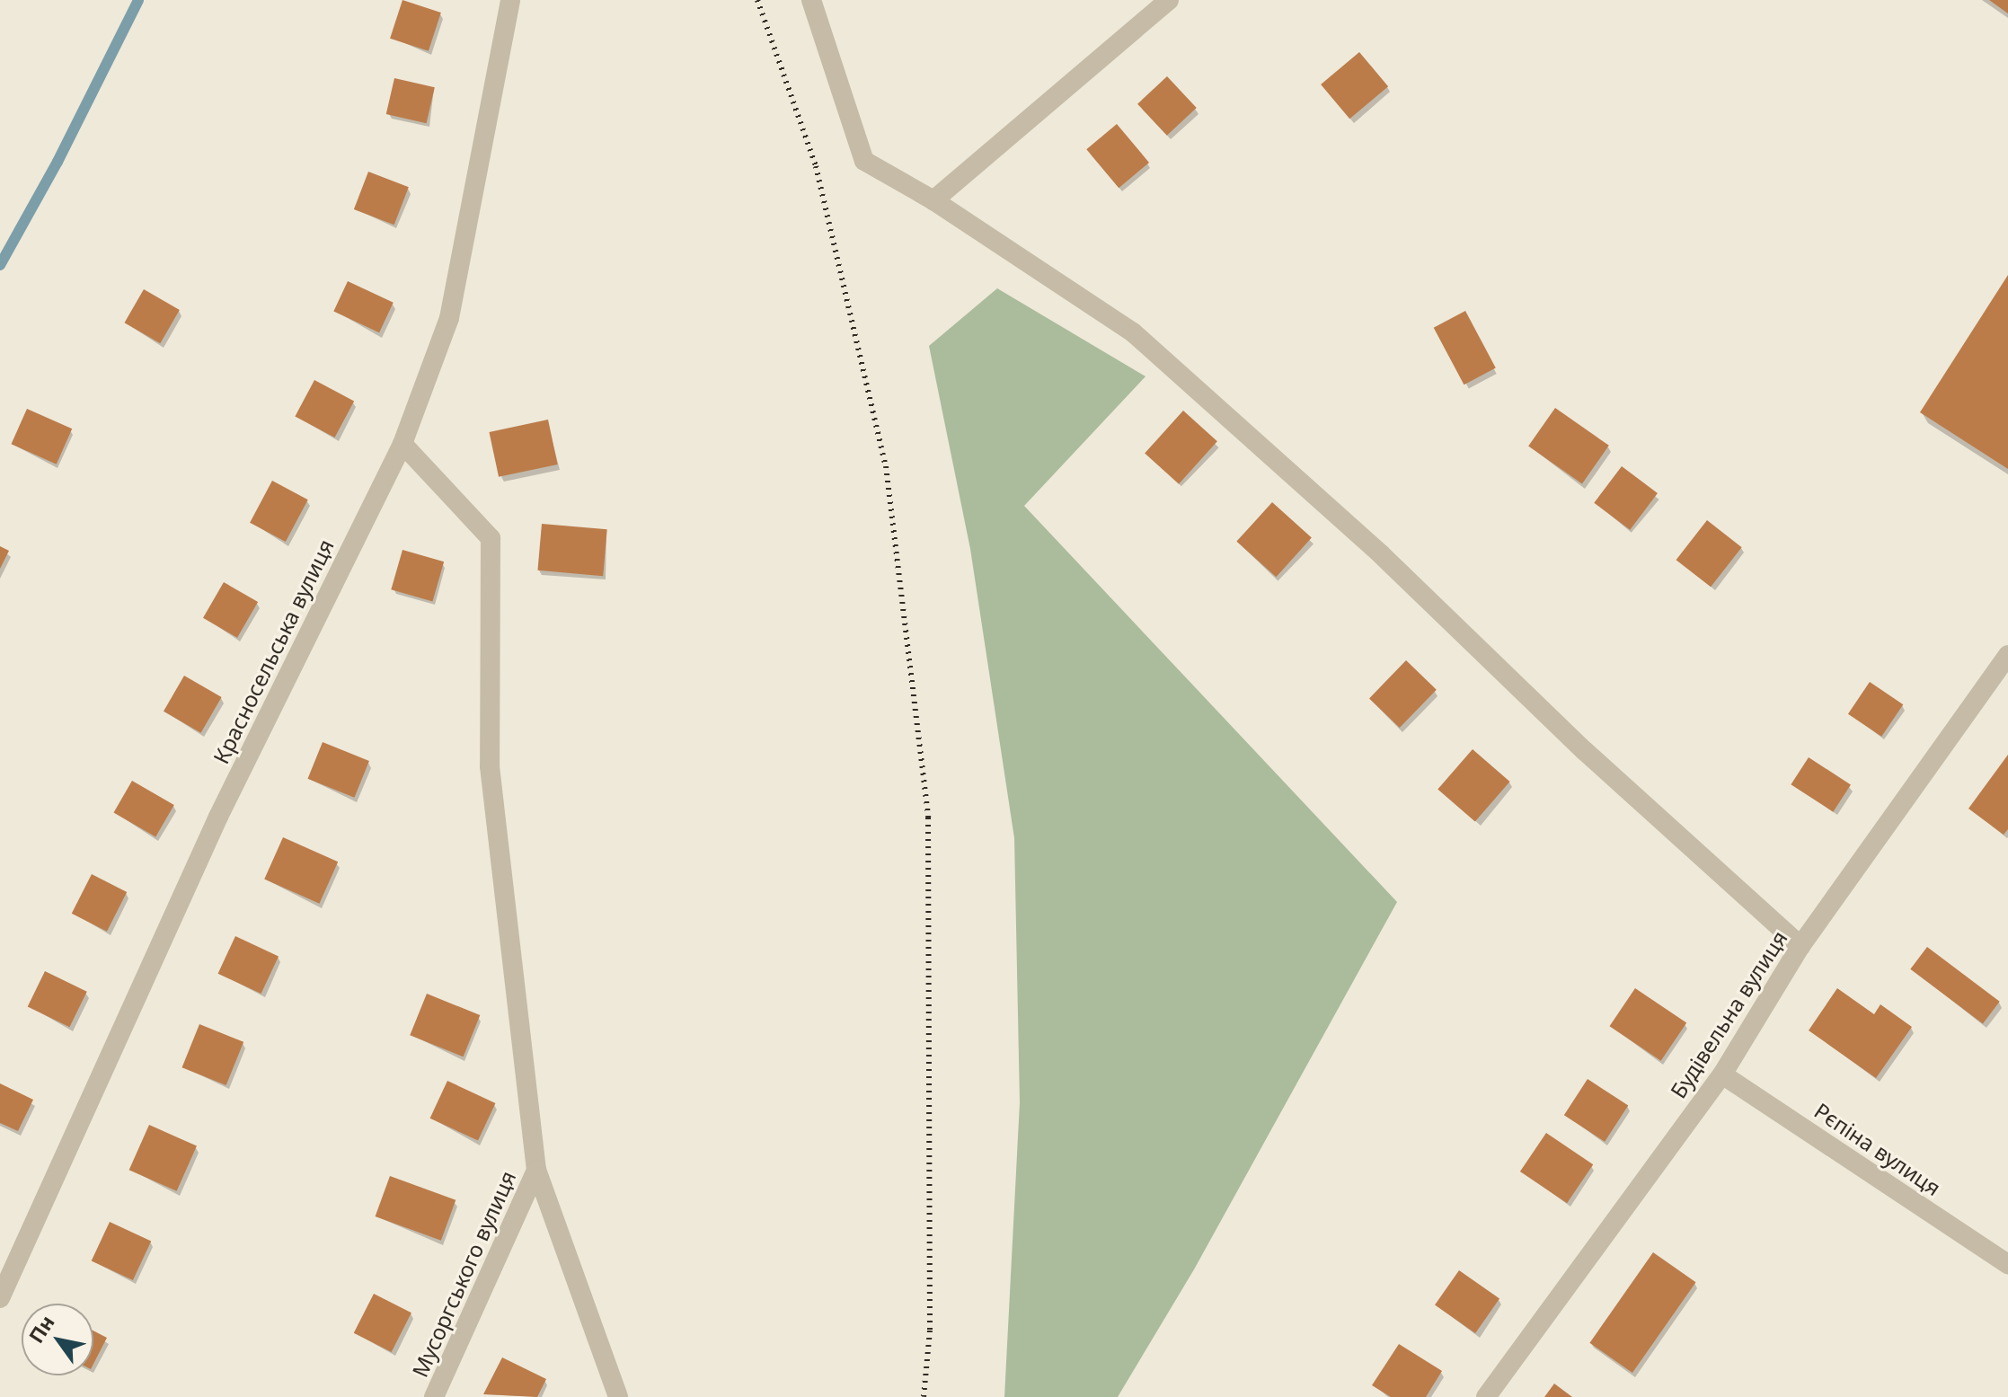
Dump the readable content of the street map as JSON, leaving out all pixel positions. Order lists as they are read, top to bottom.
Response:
{
  "streets": {
    "street": [
      "Красносельська вулиця",
      "Будівельна вулиця",
      "Рєпіна вулиця",
      "Мусоргського вулиця"
    ]
  },
  "crossings": [
    ["Будівельна вулиця", "Рєпіна вулиця"]
  ],
  "north": "top left"
}
